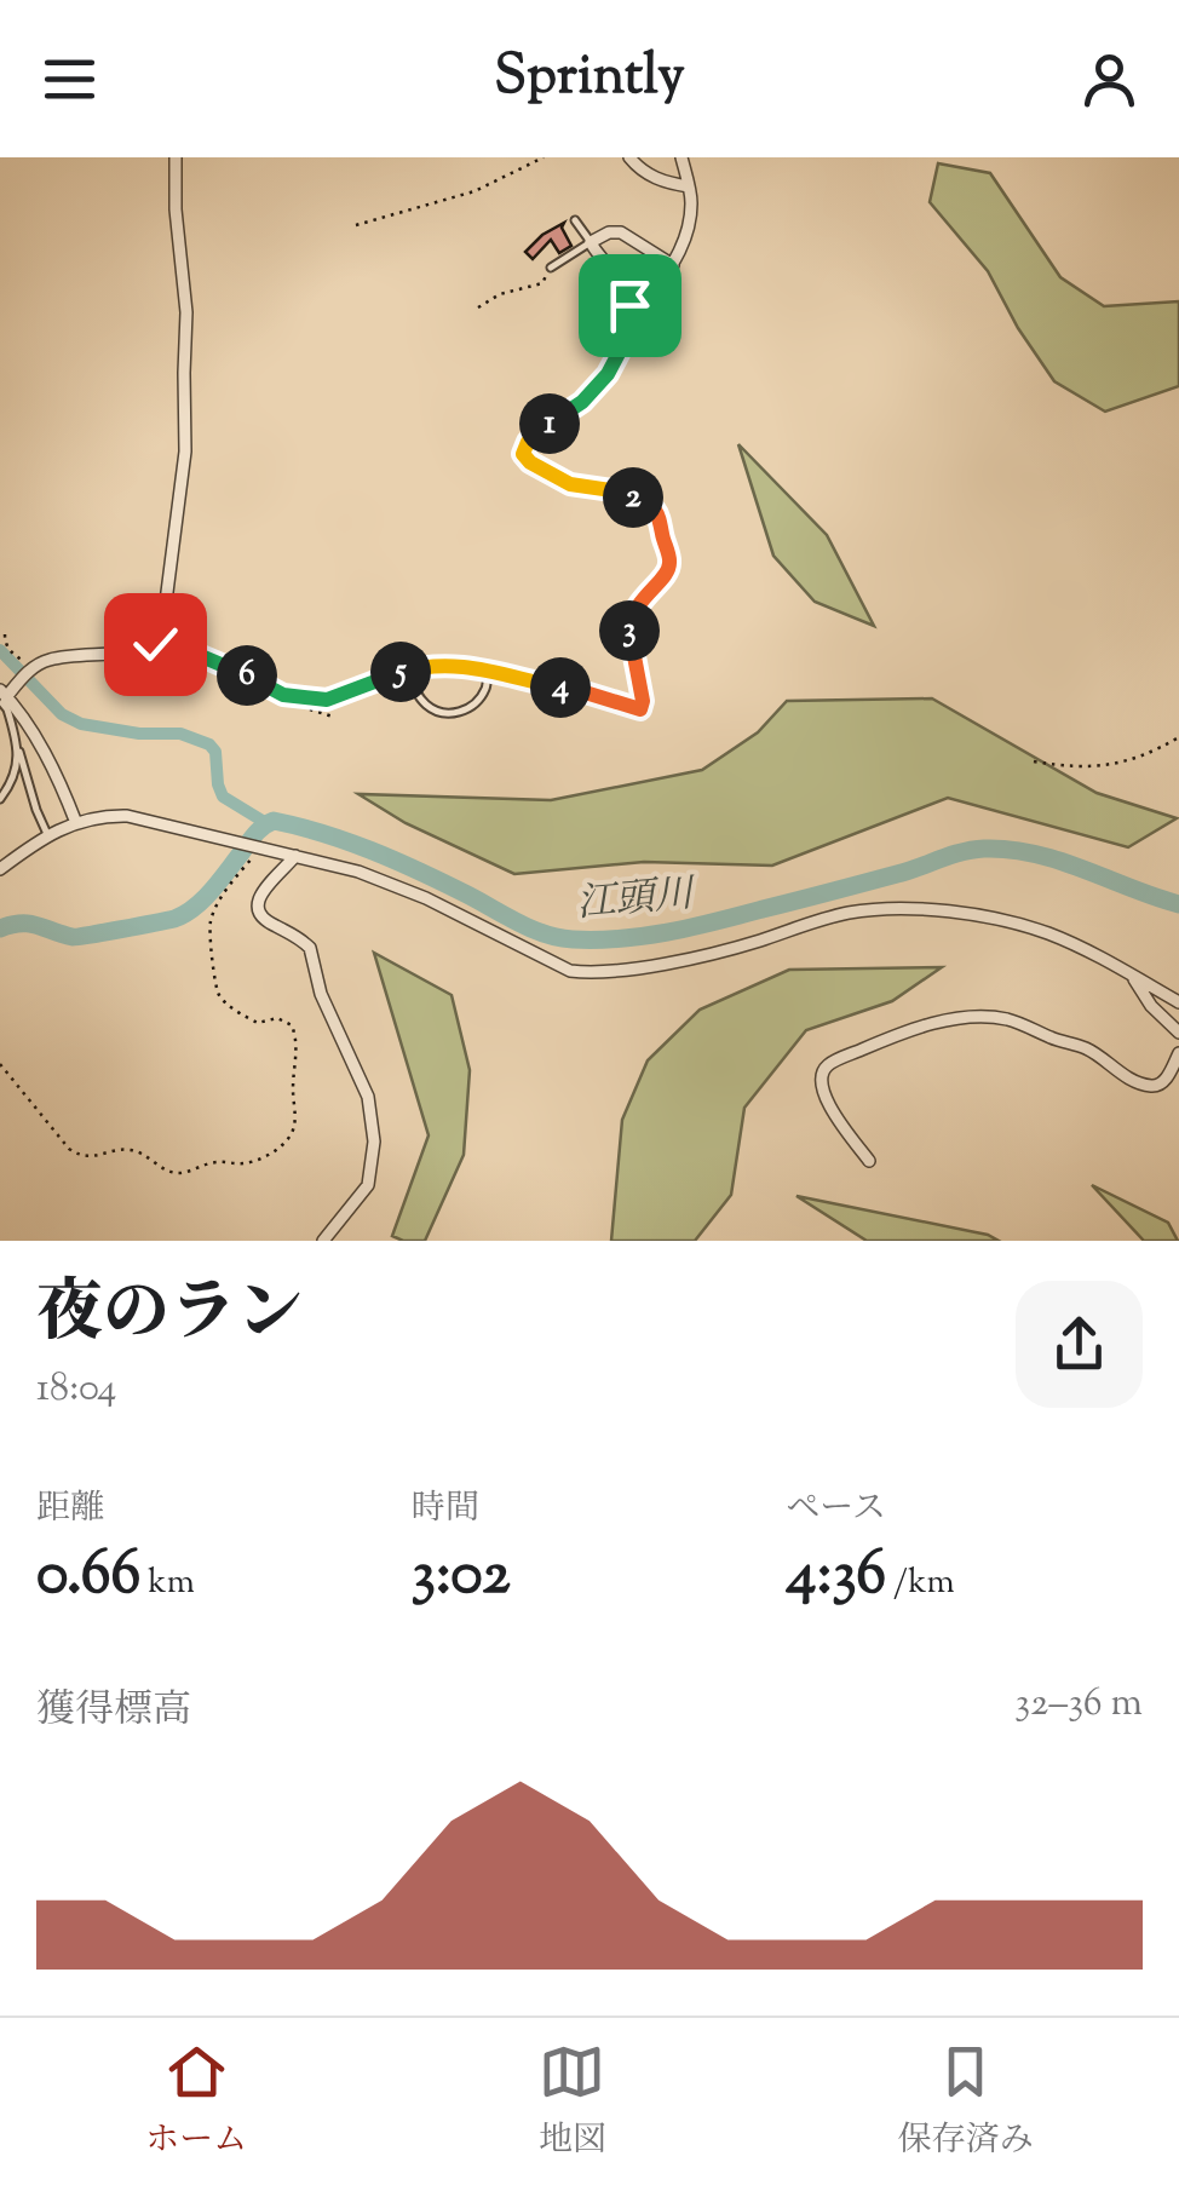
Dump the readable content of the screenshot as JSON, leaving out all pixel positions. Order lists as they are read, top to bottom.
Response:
{
  "water": ["江頭川"],
  "page": {
    "header": "Sprintly",
    "pins": [
      "1",
      "2",
      "3",
      "5",
      "6",
      "4"
    ],
    "heading": ["夜のラン", "18:04"],
    "stats": [
      ["距離", "0.66 km"],
      ["時間", "3:02"],
      ["ペース", "4:36 /km"]
    ],
    "chart": ["獲得標高", "32–36 m"],
    "tabs": ["ホーム", "地図", "保存済み"]
  }
}
